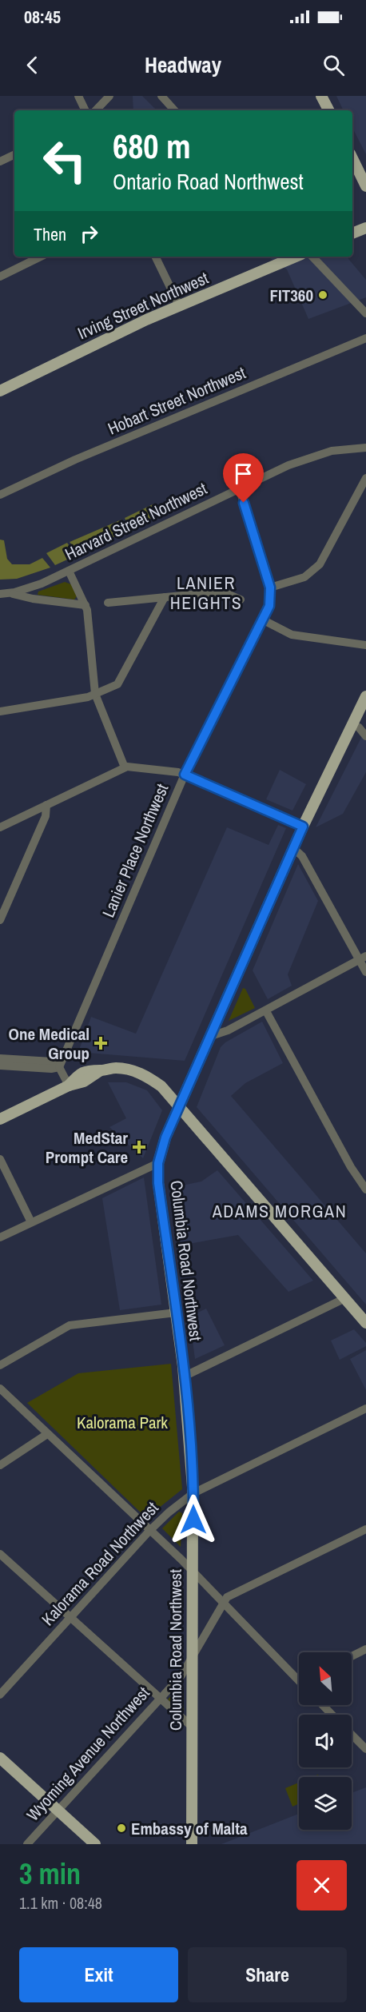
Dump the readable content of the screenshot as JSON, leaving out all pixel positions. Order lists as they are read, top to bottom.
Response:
{
  "streets": {
    "main road": ["Irving Street Northwest", "Columbia Road Northwest"],
    "street": [
      "Hobart Street Northwest",
      "Harvard Street Northwest",
      "Lanier Place Northwest",
      "Kalorama Road Northwest",
      "Wyoming Avenue Northwest"
    ]
  },
  "crossings": [
    ["Harvard Street Northwest", "Lanier Place Northwest"],
    ["Columbia Road Northwest", "Kalorama Road Northwest"],
    ["Columbia Road Northwest", "Wyoming Avenue Northwest"]
  ],
  "districts": ["LANIER HEIGHTS", "ADAMS MORGAN"],
  "parks": ["Kalorama Park"],
  "places": {
    "other": ["FIT360", "Embassy of Malta"],
    "health": ["One Medical Group", "MedStar Prompt Care"]
  },
  "north": "top left",
  "page": {
    "status": "08:45",
    "header": "Headway",
    "turn": ["680 m", "Ontario Road Northwest"],
    "then": "Then",
    "heading": ["3 min", "1.1 km · 08:48"],
    "buttons": ["Exit", "Share"]
  }
}
